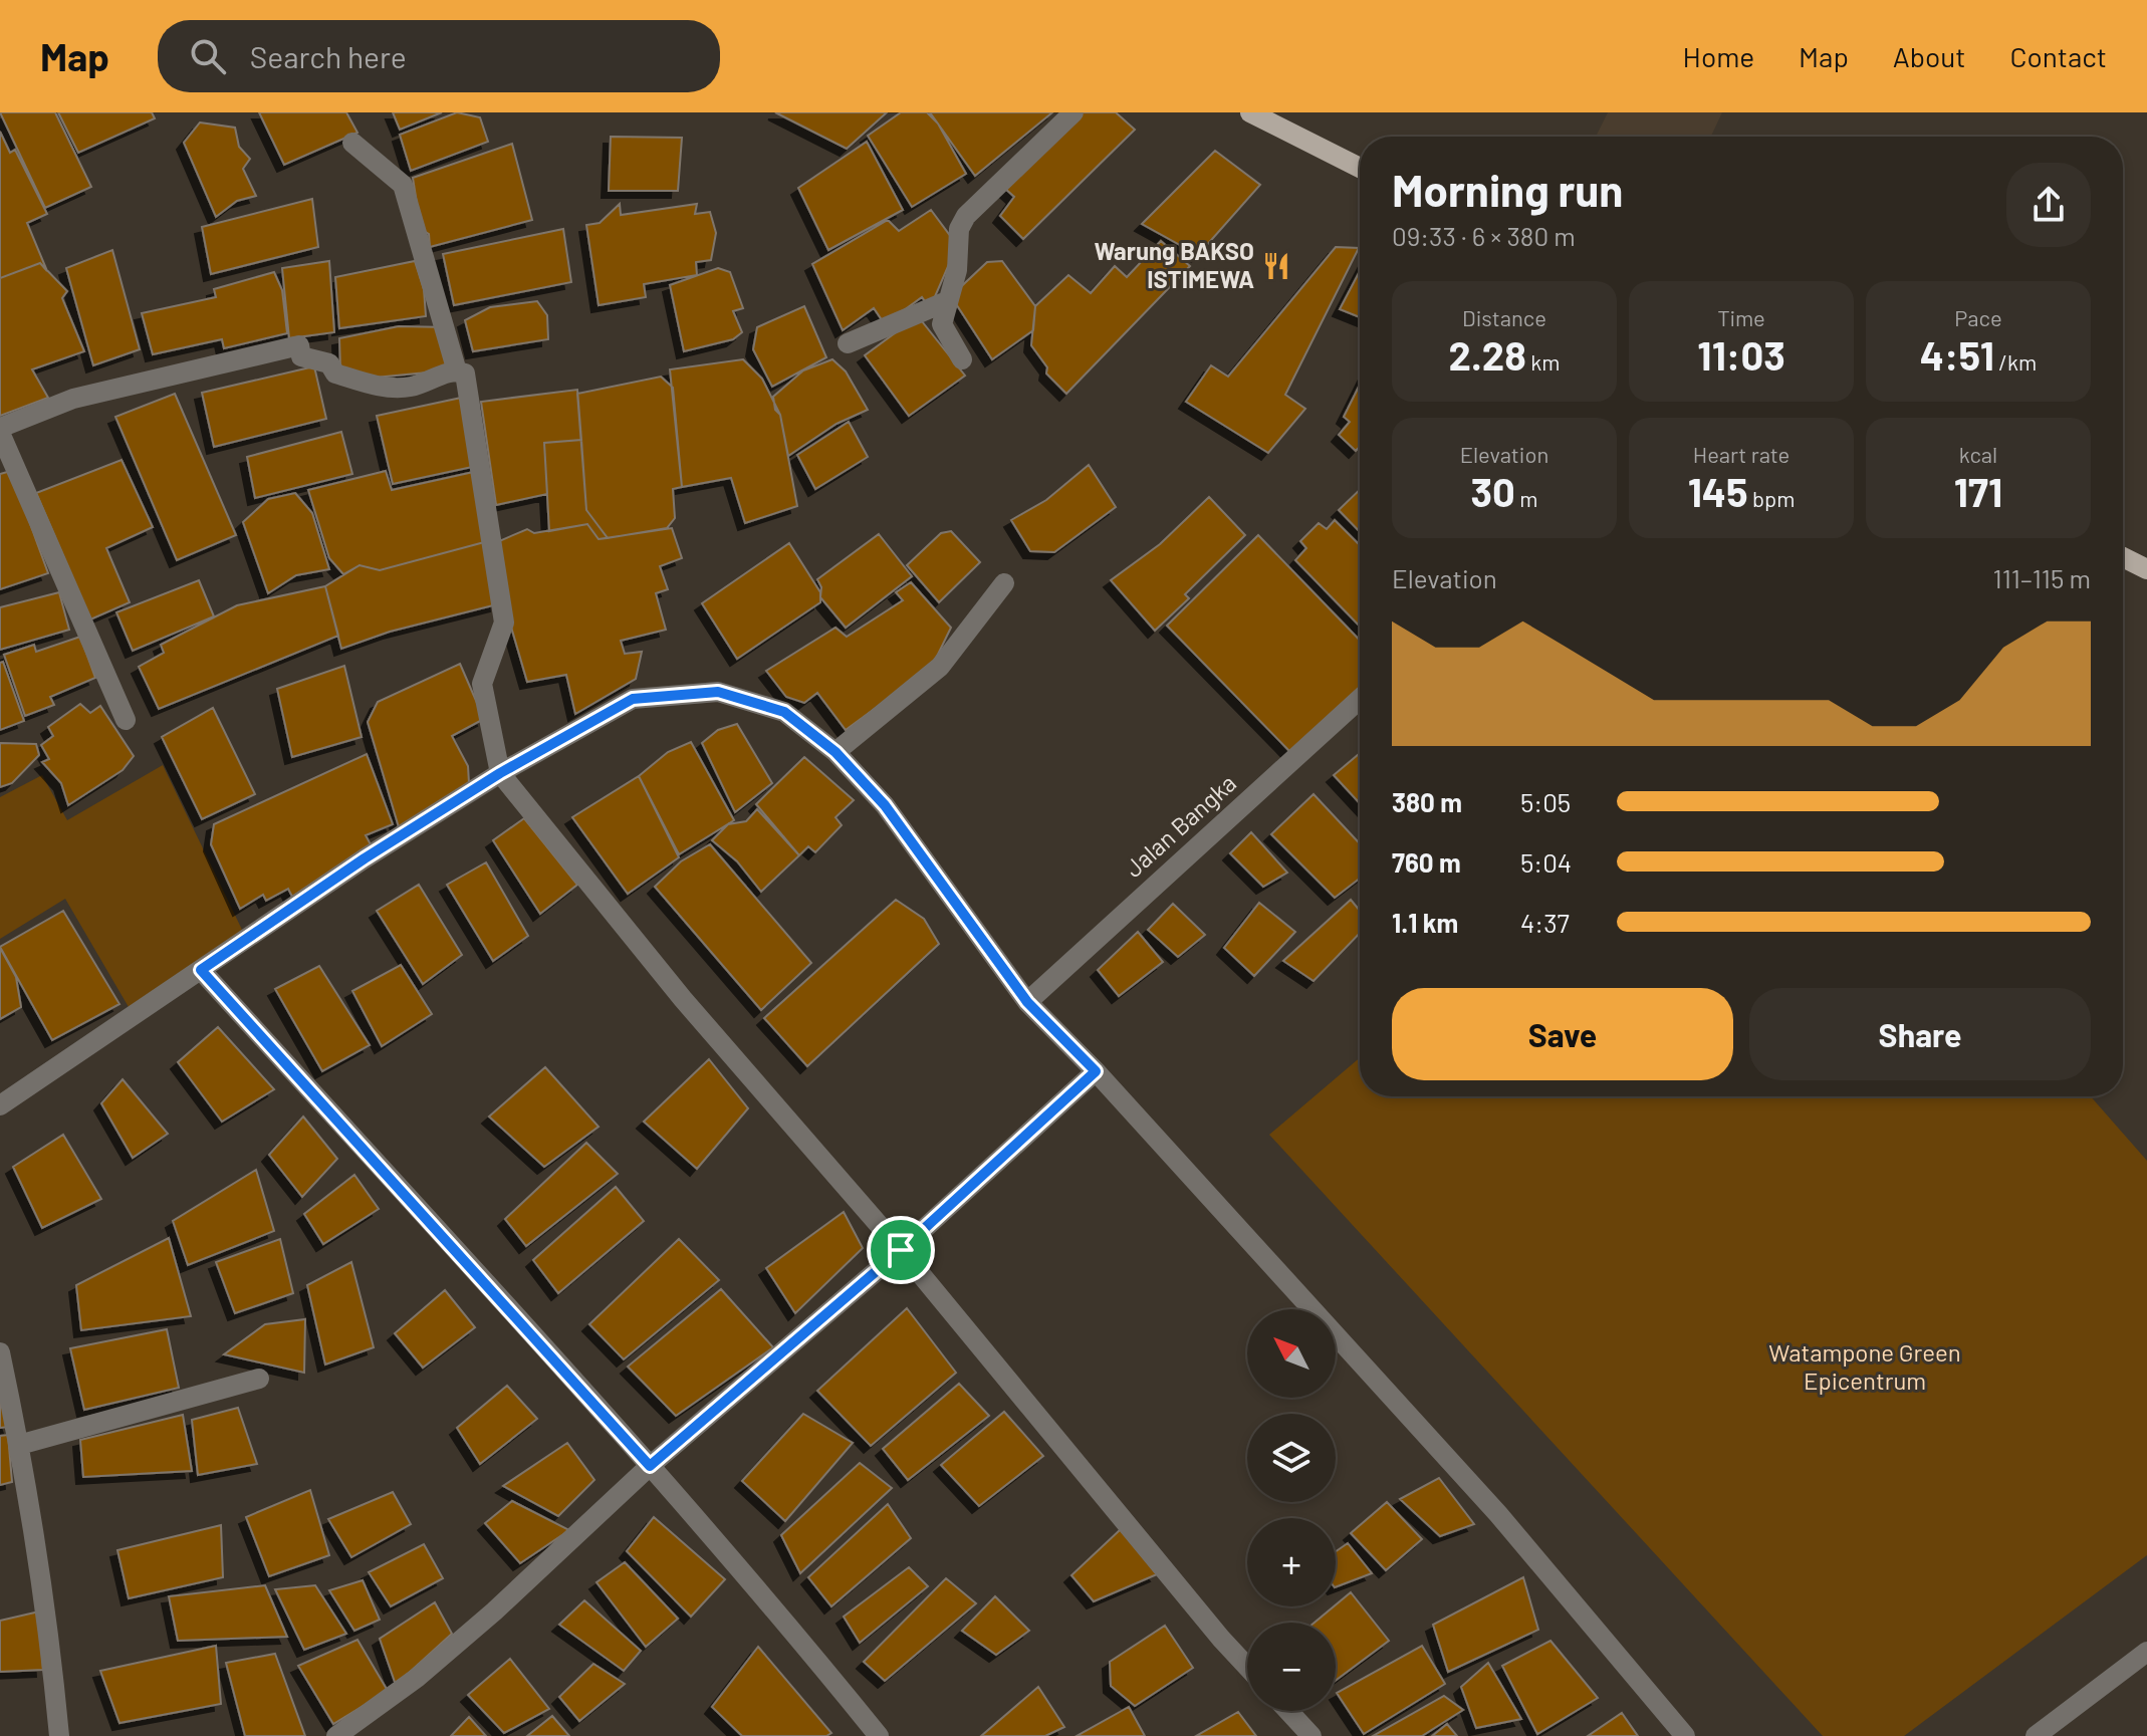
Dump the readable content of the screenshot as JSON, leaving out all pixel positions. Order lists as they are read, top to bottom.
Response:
{
  "streets": {
    "street": ["Jalan Bangka"]
  },
  "parks": ["Watampone Green Epicentrum"],
  "places": {
    "restaurant": ["Warung BAKSO ISTIMEWA"]
  },
  "north": "top left",
  "page": {
    "header": "Map",
    "search": "Search here",
    "nav": [
      "Home",
      "Map",
      "About",
      "Contact"
    ],
    "heading": ["Morning run", "09:33 · 6 × 380 m"],
    "stats": [
      ["Distance", "2.28 km"],
      ["Time", "11:03"],
      ["Pace", "4:51 /km"],
      ["Elevation", "30 m"],
      ["Heart rate", "145 bpm"],
      ["kcal", "171"]
    ],
    "chart": ["Elevation", "111–115 m"],
    "list": [
      {
        "name": "380 m",
        "note": "5:05"
      },
      {
        "name": "760 m",
        "note": "5:04"
      },
      {
        "name": "1.1 km",
        "note": "4:37"
      }
    ],
    "buttons": ["Save", "Share"],
    "map_buttons": ["+", "−"]
  }
}
